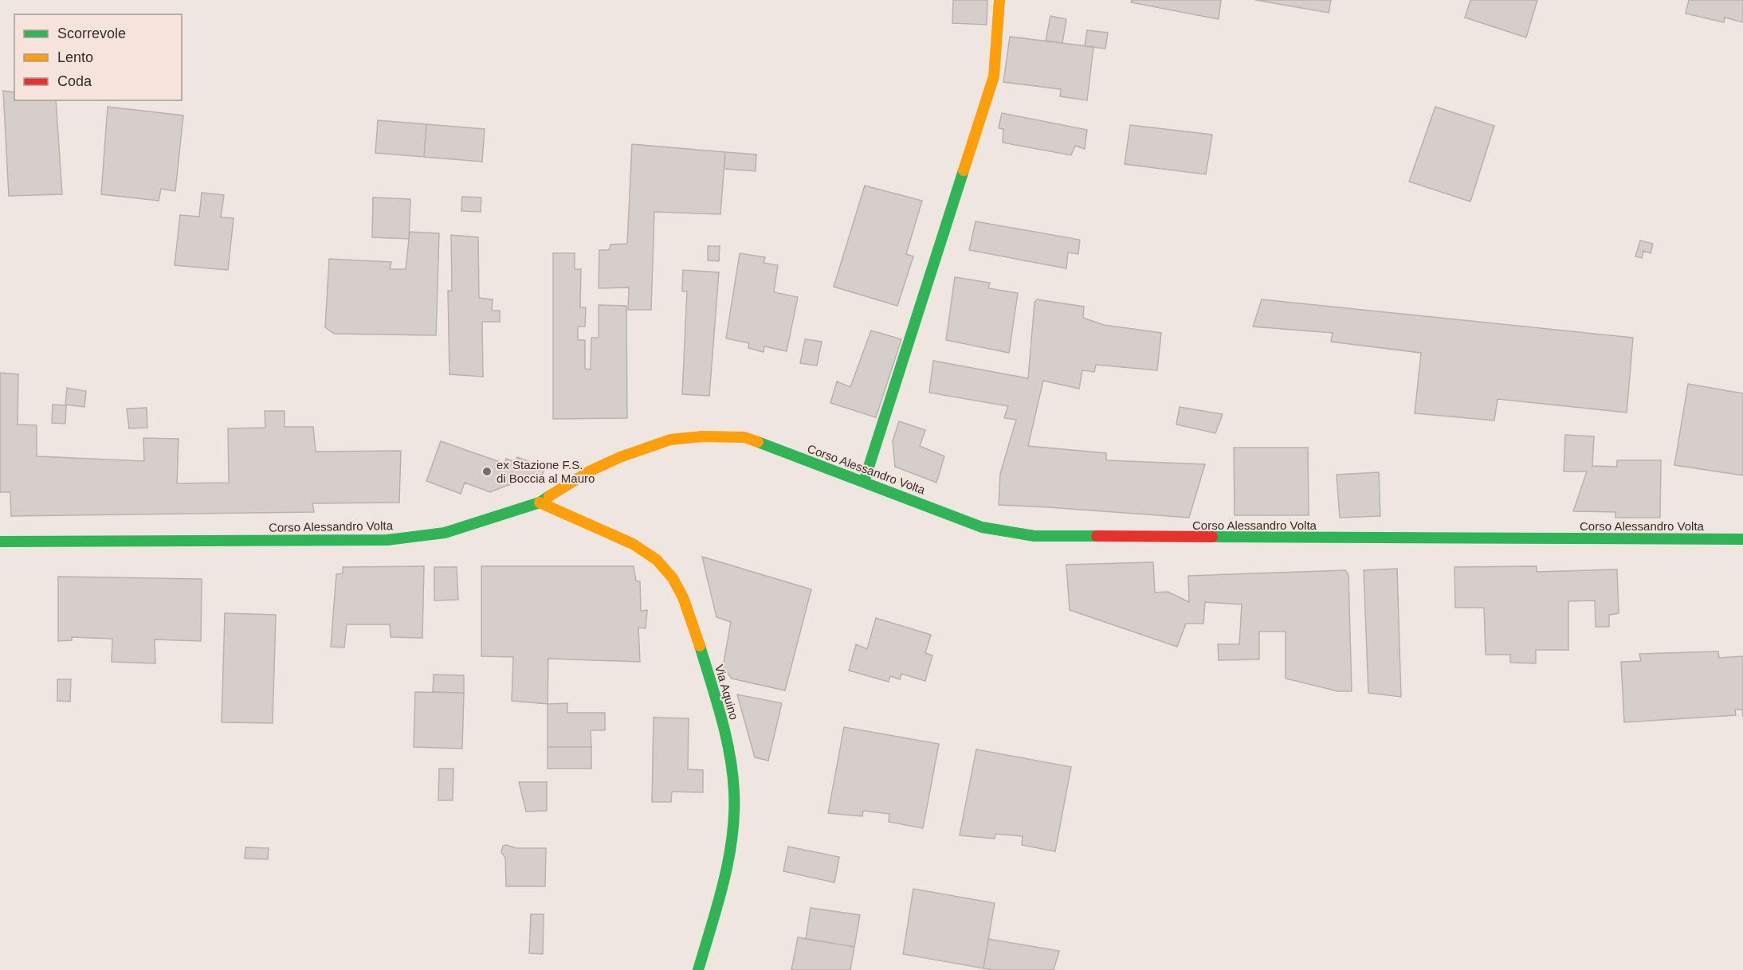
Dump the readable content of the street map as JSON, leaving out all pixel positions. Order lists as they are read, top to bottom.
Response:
{
  "streets": {
    "main road": ["Corso Alessandro Volta", "Via Aquino"]
  },
  "crossings": [
    ["Corso Alessandro Volta", "Via Aquino"]
  ],
  "places": ["ex Stazione F.S. di Boccia al Mauro"],
  "legend": ["Scorrevole", "Lento", "Coda"]
}
